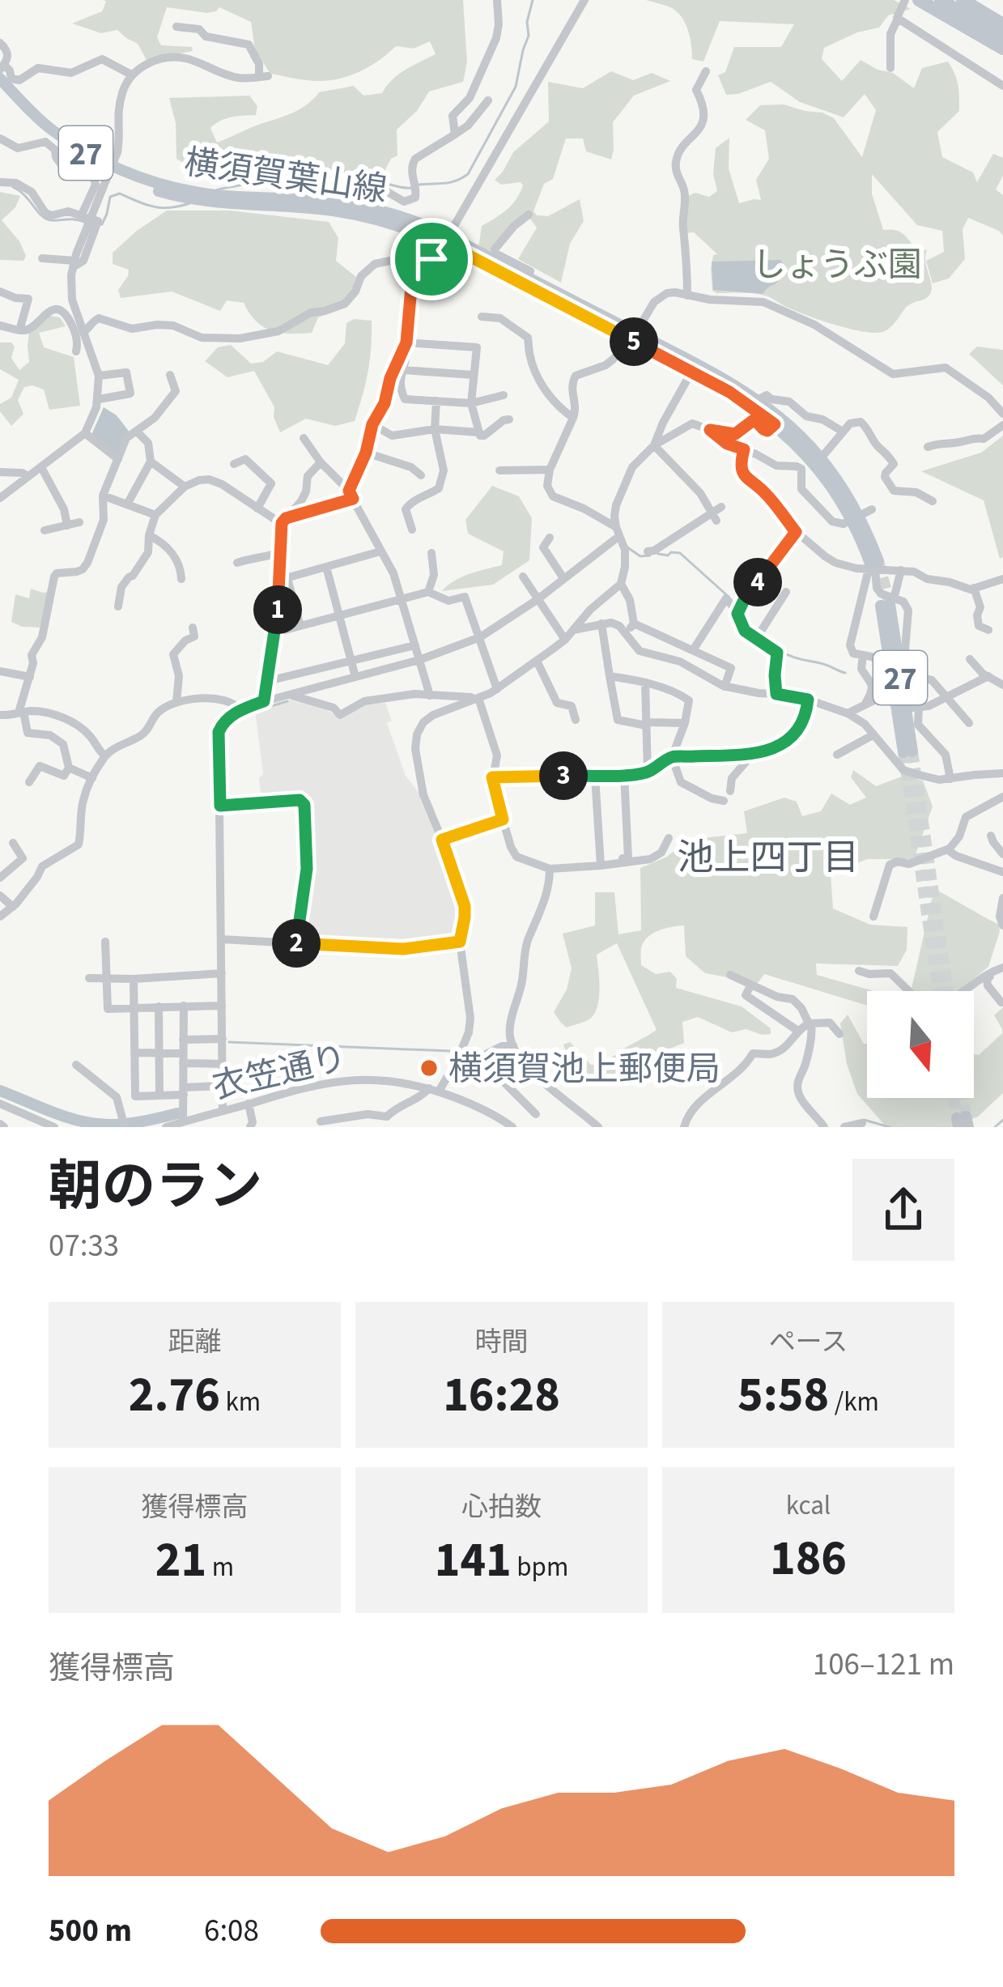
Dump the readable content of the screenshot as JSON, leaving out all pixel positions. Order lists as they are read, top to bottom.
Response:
{
  "streets": {
    "main road": ["27", "横須賀葉山線"],
    "street": ["衣笠通り"]
  },
  "districts": ["池上四丁目"],
  "parks": ["しょうぶ園"],
  "places": ["横須賀池上郵便局"],
  "north": "bottom",
  "page": {
    "pins": [
      "5",
      "4",
      "1",
      "3",
      "2"
    ],
    "heading": ["朝のラン", "07:33"],
    "stats": [
      ["距離", "2.76 km"],
      ["時間", "16:28"],
      ["ペース", "5:58 /km"],
      ["獲得標高", "21 m"],
      ["心拍数", "141 bpm"],
      ["kcal", "186"]
    ],
    "chart": ["獲得標高", "106–121 m"],
    "list": [
      {
        "name": "500 m",
        "note": "6:08"
      }
    ]
  }
}
